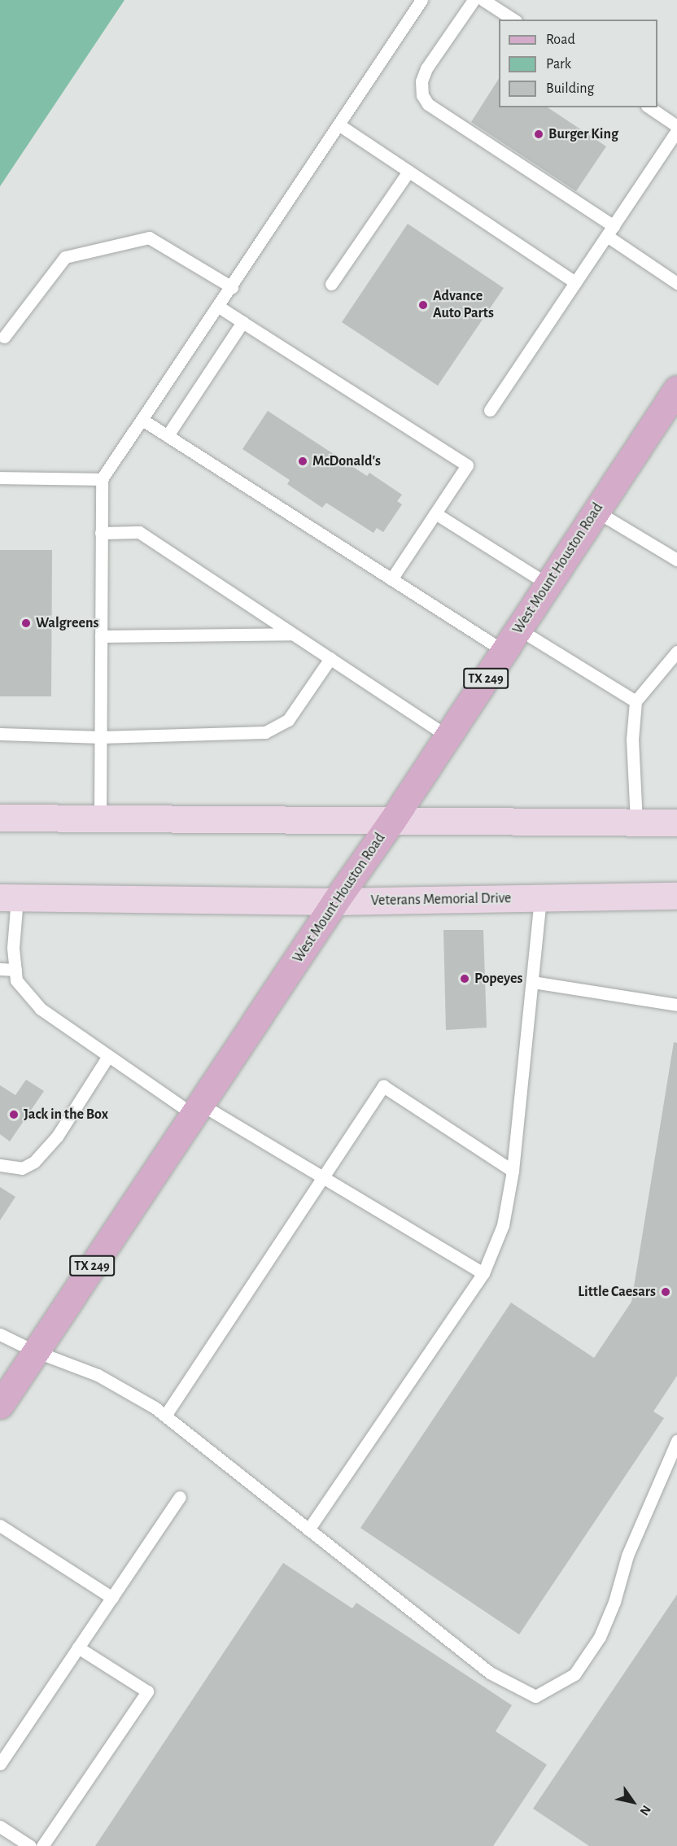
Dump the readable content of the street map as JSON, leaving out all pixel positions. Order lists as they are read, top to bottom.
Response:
{
  "streets": {
    "main road": ["West Mount Houston Road", "TX 249", "Veterans Memorial Drive"]
  },
  "crossings": [
    ["West Mount Houston Road", "Veterans Memorial Drive"]
  ],
  "places": [
    "Burger King",
    "Advance Auto Parts",
    "McDonald's",
    "Walgreens",
    "Popeyes",
    "Jack in the Box",
    "Little Caesars"
  ],
  "legend": ["Road", "Park", "Building"],
  "north": "bottom right"
}
